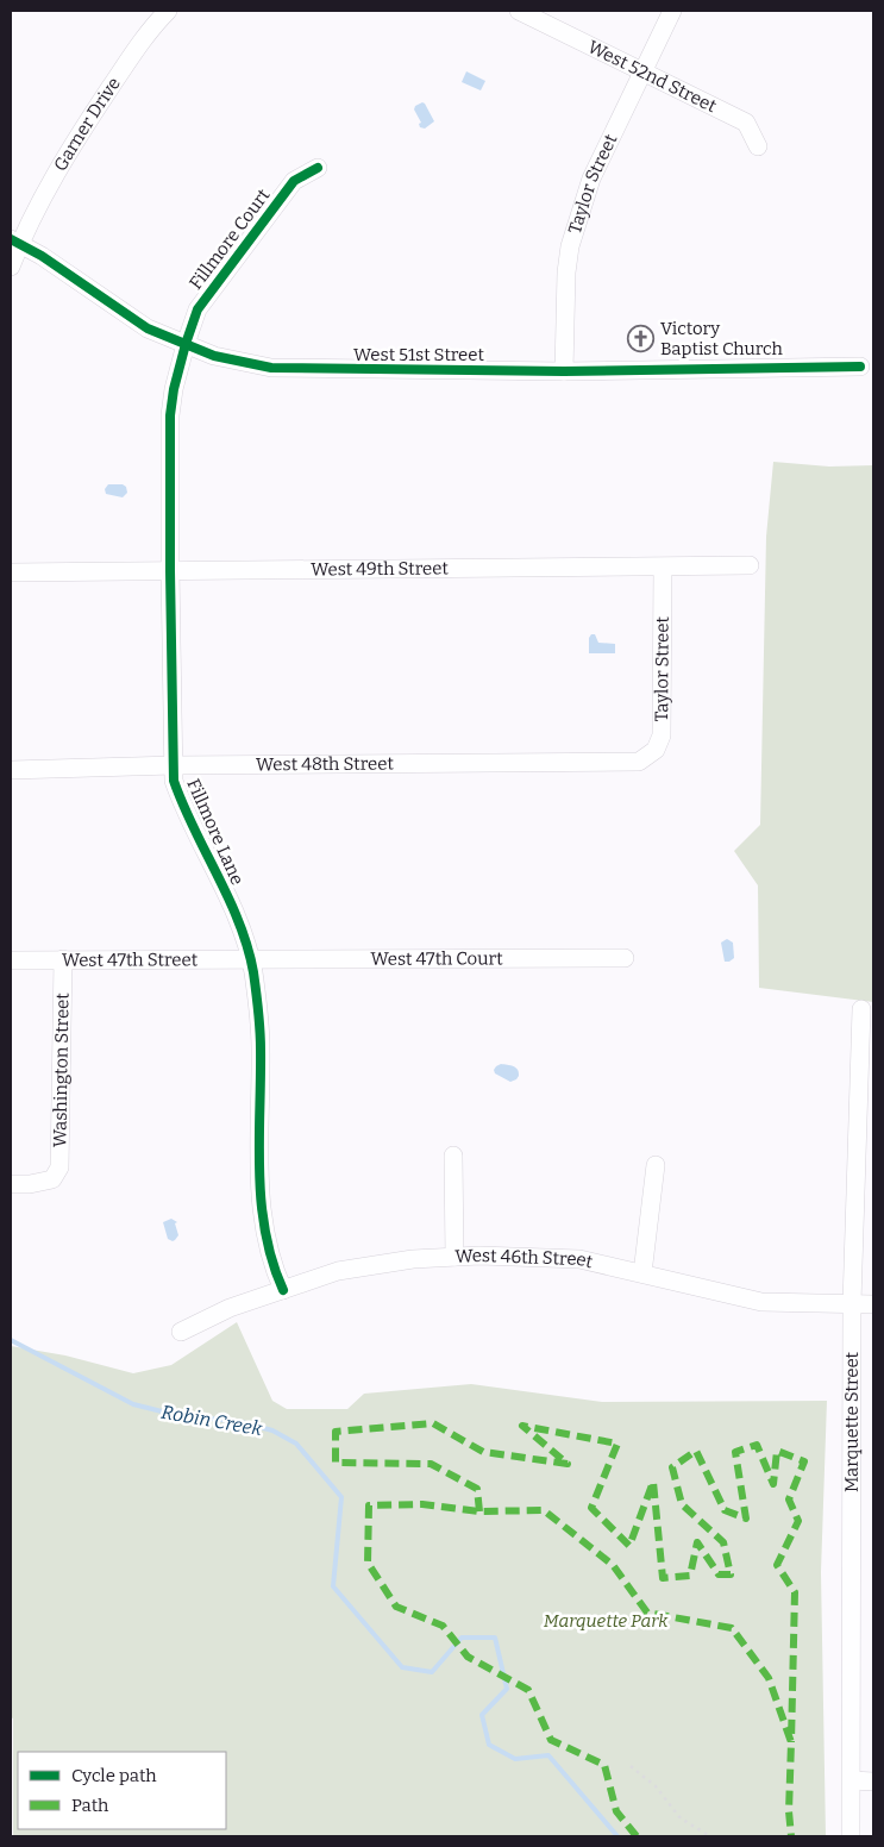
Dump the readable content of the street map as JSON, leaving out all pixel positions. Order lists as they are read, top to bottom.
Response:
{
  "streets": {
    "street": [
      "West 52nd Street",
      "Garner Drive",
      "Taylor Street",
      "Fillmore Court",
      "West 51st Street",
      "West 49th Street",
      "West 48th Street",
      "Fillmore Lane",
      "West 47th Street",
      "West 47th Court",
      "Washington Street",
      "West 46th Street",
      "Marquette Street"
    ]
  },
  "crossings": [
    ["West 52nd Street", "Taylor Street"],
    ["Garner Drive", "West 51st Street"],
    ["Taylor Street", "West 51st Street"],
    ["Taylor Street", "West 49th Street"],
    ["Taylor Street", "West 48th Street"],
    ["Fillmore Court", "West 51st Street"],
    ["Fillmore Court", "Fillmore Lane"],
    ["West 51st Street", "Fillmore Lane"],
    ["West 49th Street", "Fillmore Lane"],
    ["West 48th Street", "Fillmore Lane"],
    ["Fillmore Lane", "West 47th Street"],
    ["Fillmore Lane", "West 47th Court"],
    ["Fillmore Lane", "West 46th Street"],
    ["West 47th Street", "West 47th Court"],
    ["West 47th Street", "Washington Street"],
    ["West 46th Street", "Marquette Street"]
  ],
  "water": ["Robin Creek"],
  "parks": ["Marquette Park"],
  "places": {
    "church": ["Victory Baptist Church"]
  },
  "legend": ["Cycle path", "Path"]
}
